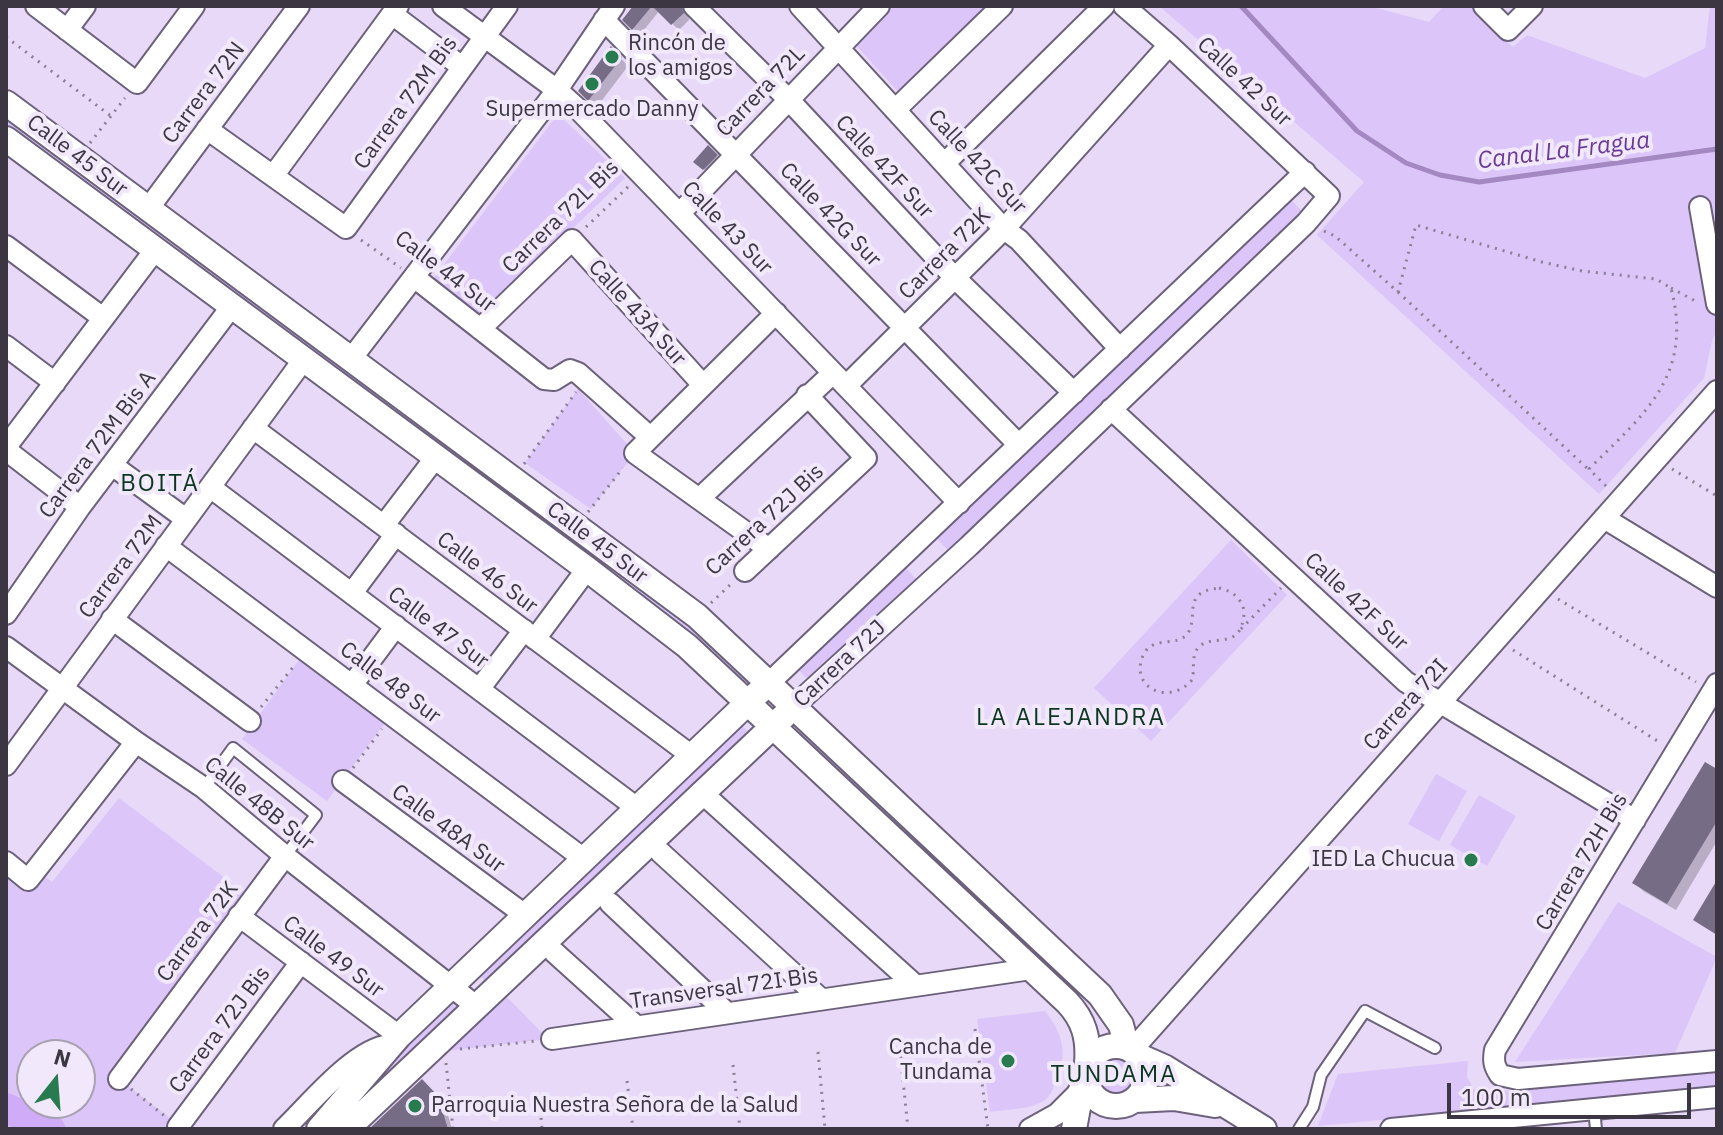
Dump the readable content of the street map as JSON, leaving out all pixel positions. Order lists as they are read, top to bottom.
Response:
{
  "streets": {
    "street": [
      "Calle 42 Sur",
      "Carrera 72L",
      "Carrera 72N",
      "Carrera 72M Bis",
      "Calle 45 Sur",
      "Calle 42C Sur",
      "Calle 42F Sur",
      "Calle 42G Sur",
      "Carrera 72L Bis",
      "Calle 43 Sur",
      "Carrera 72K",
      "Calle 44 Sur",
      "Calle 43A Sur",
      "Carrera 72M Bis A",
      "Carrera 72J Bis",
      "Carrera 72M",
      "Calle 46 Sur",
      "Calle 47 Sur",
      "Carrera 72J",
      "Calle 48 Sur",
      "Carrera 72I",
      "Calle 48B Sur",
      "Calle 48A Sur",
      "Carrera 72H Bis",
      "Calle 49 Sur",
      "Transversal 72I Bis"
    ]
  },
  "crossings": [
    ["Calle 42 Sur", "Carrera 72K"],
    ["Calle 42 Sur", "Carrera 72J"],
    ["Carrera 72L", "Calle 42C Sur"],
    ["Carrera 72L", "Calle 42F Sur"],
    ["Carrera 72L", "Calle 42G Sur"],
    ["Carrera 72L", "Calle 43 Sur"],
    ["Carrera 72N", "Calle 45 Sur"],
    ["Carrera 72M Bis", "Calle 43 Sur"],
    ["Carrera 72M Bis", "Calle 44 Sur"],
    ["Calle 45 Sur", "Carrera 72M Bis A"],
    ["Calle 45 Sur", "Carrera 72J Bis"],
    ["Calle 45 Sur", "Carrera 72M"],
    ["Calle 45 Sur", "Carrera 72J"],
    ["Calle 45 Sur", "Carrera 72I"],
    ["Calle 45 Sur", "Transversal 72I Bis"],
    ["Calle 42C Sur", "Carrera 72K"],
    ["Calle 42C Sur", "Carrera 72J"],
    ["Calle 42F Sur", "Carrera 72K"],
    ["Calle 42F Sur", "Carrera 72J"],
    ["Calle 42F Sur", "Carrera 72I"],
    ["Calle 42F Sur", "Carrera 72H Bis"],
    ["Calle 42G Sur", "Carrera 72K"],
    ["Calle 42G Sur", "Carrera 72J"],
    ["Carrera 72L Bis", "Calle 43 Sur"],
    ["Carrera 72L Bis", "Calle 44 Sur"],
    ["Carrera 72L Bis", "Calle 43A Sur"],
    ["Calle 43 Sur", "Carrera 72K"],
    ["Calle 43 Sur", "Carrera 72J"],
    ["Carrera 72K", "Carrera 72J Bis"],
    ["Carrera 72K", "Calle 48B Sur"],
    ["Carrera 72K", "Calle 49 Sur"],
    ["Carrera 72J Bis", "Calle 49 Sur"],
    ["Carrera 72M", "Calle 46 Sur"],
    ["Carrera 72M", "Calle 47 Sur"],
    ["Carrera 72M", "Calle 48 Sur"],
    ["Carrera 72M", "Calle 48B Sur"],
    ["Calle 46 Sur", "Carrera 72J"],
    ["Calle 47 Sur", "Carrera 72J"],
    ["Carrera 72J", "Calle 48 Sur"],
    ["Carrera 72J", "Calle 48B Sur"],
    ["Carrera 72J", "Calle 48A Sur"],
    ["Carrera 72J", "Calle 49 Sur"]
  ],
  "districts": ["BOITÁ", "LA ALEJANDRA", "TUNDAMA"],
  "water": ["Canal La Fragua"],
  "places": [
    "Rincón de los amigos",
    "Supermercado Danny",
    "IED La Chucua",
    "Cancha de Tundama",
    "Parroquia Nuestra Señora de la Salud"
  ],
  "scale_bar": "100 m",
  "north": "top"
}
